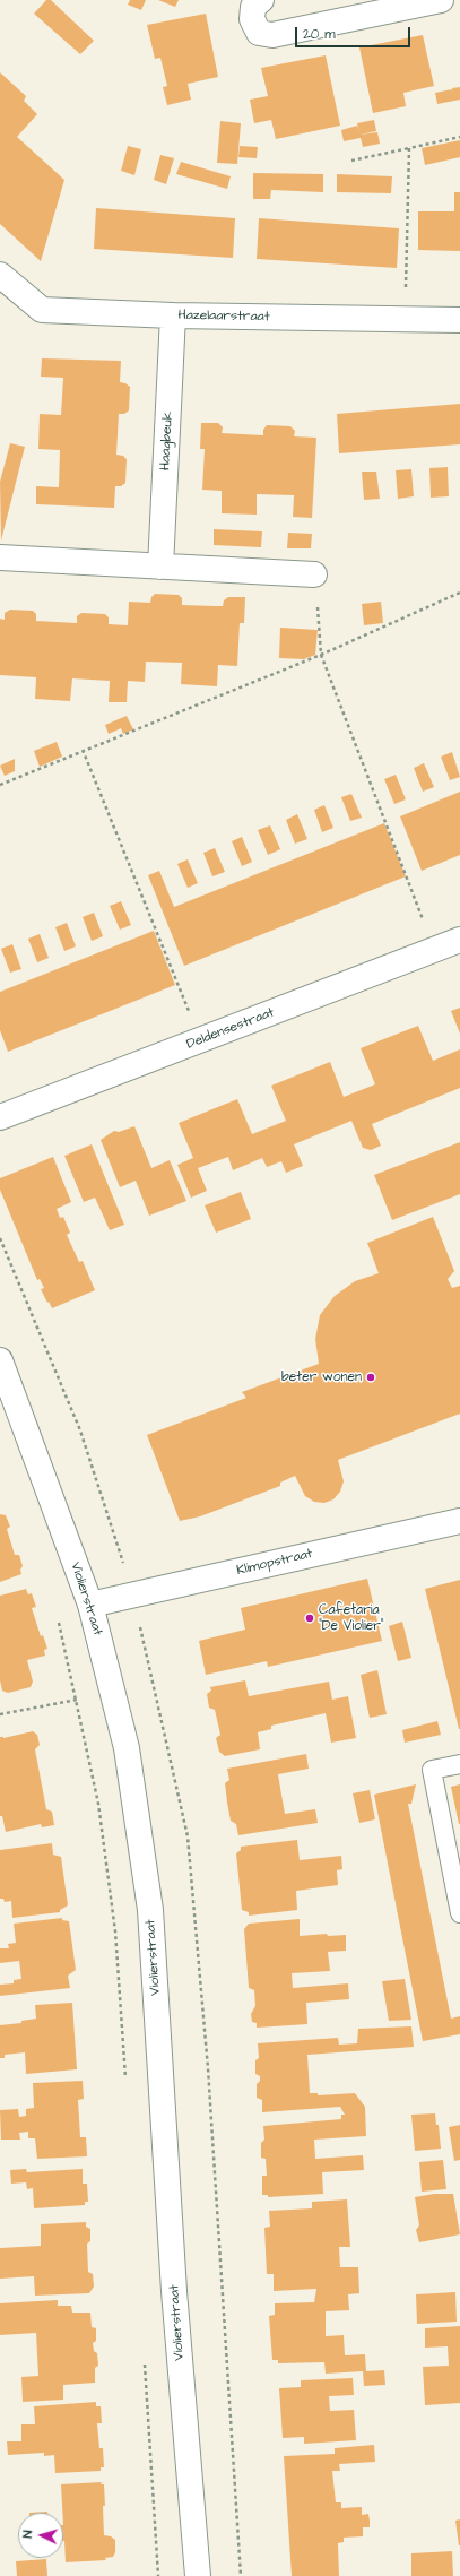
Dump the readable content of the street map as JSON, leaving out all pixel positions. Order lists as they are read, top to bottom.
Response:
{
  "streets": {
    "street": [
      "Hazelaarstraat",
      "Haagbeuk",
      "Deldensestraat",
      "Klimopstraat",
      "Violierstraat"
    ]
  },
  "crossings": [
    ["Hazelaarstraat", "Haagbeuk"],
    ["Klimopstraat", "Violierstraat"]
  ],
  "places": ["beter wonen", "Cafetaria \"De Violier\""],
  "scale_bar": "20 m",
  "north": "left"
}
